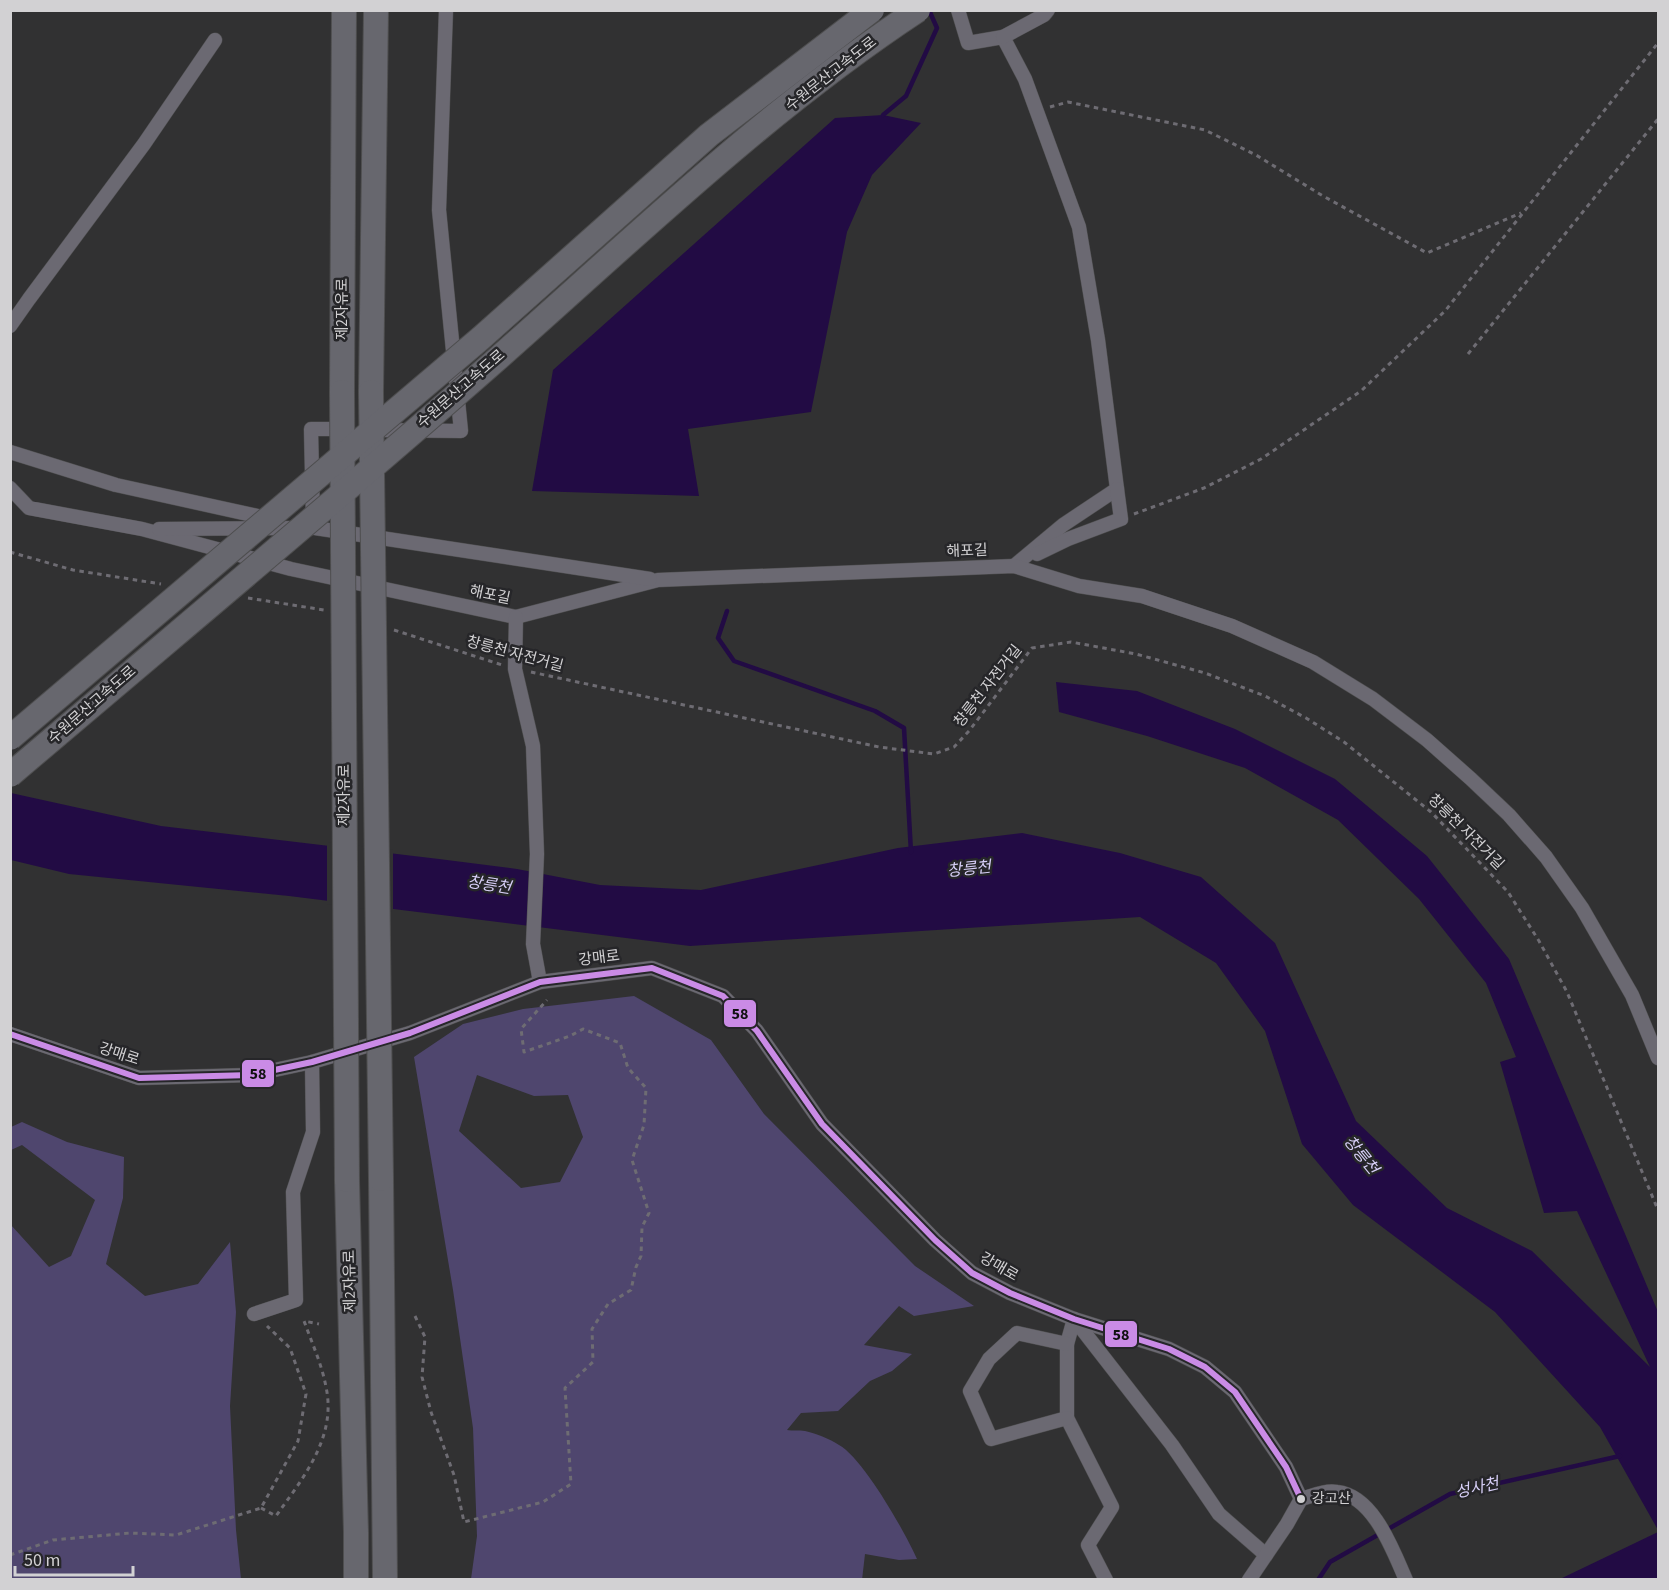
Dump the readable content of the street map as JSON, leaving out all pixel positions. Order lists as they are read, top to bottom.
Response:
{
  "streets": {
    "highway": ["수원문산고속도로", "제2자유로"],
    "street": ["해포길", "강매로"],
    "path": ["창릉천 자전거길"]
  },
  "water": ["창릉천", "성사천"],
  "places": ["강고산"],
  "lines": ["transit line 58"],
  "scale_bar": "50 m"
}
